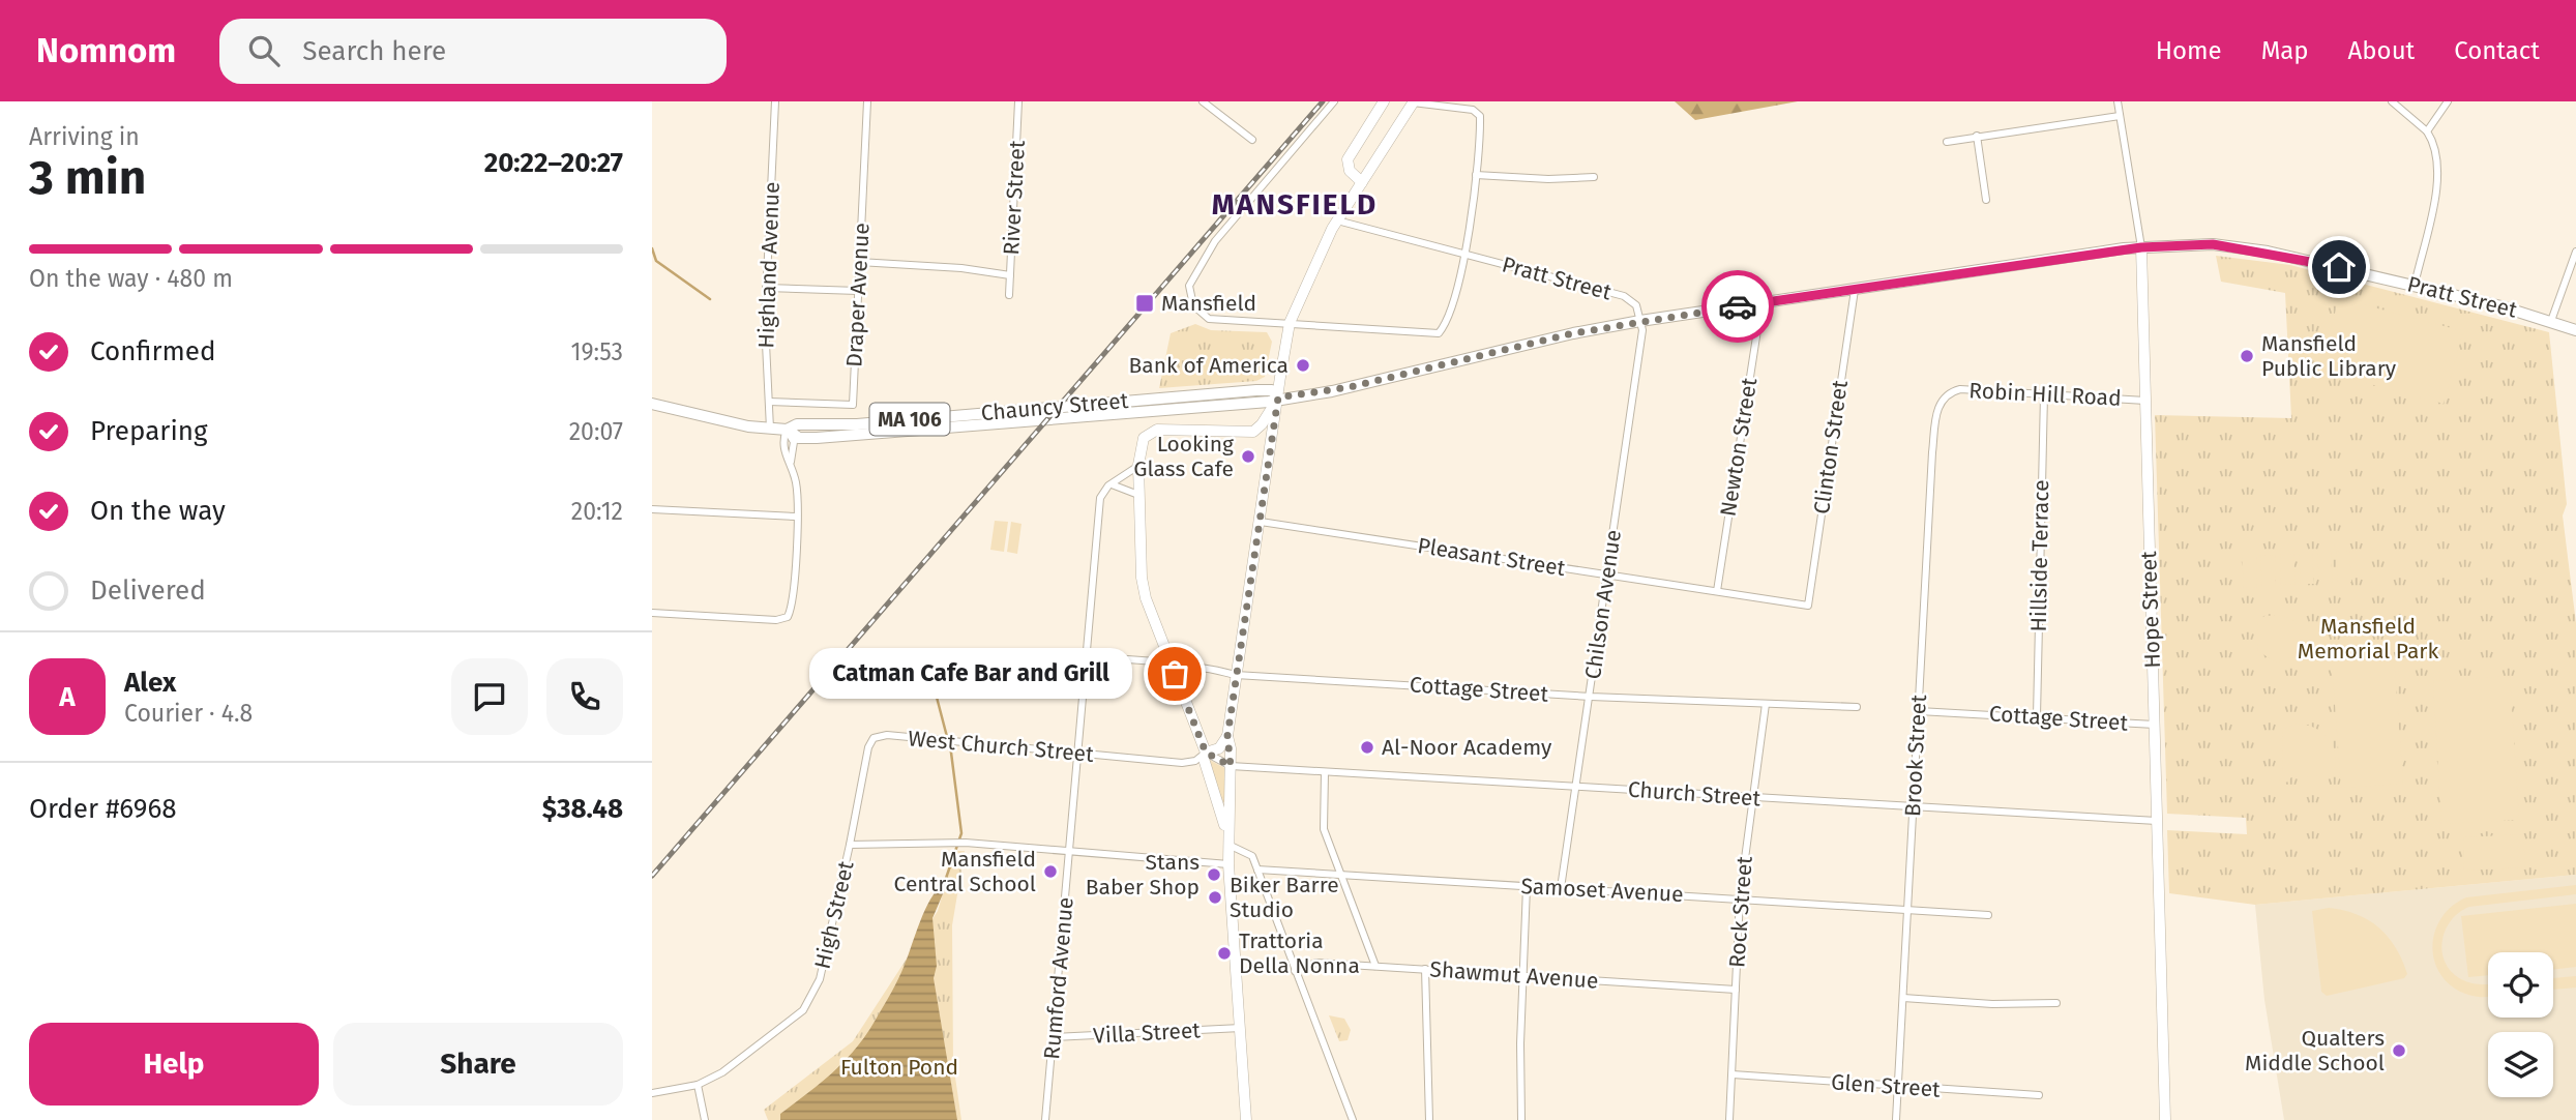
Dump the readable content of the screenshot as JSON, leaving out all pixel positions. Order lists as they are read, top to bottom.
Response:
{
  "streets": {
    "main road": [
      "Pratt Street",
      "Chauncy Street",
      "MA 106",
      "Hope Street"
    ],
    "street": [
      "River Street",
      "Highland Avenue",
      "Draper Avenue",
      "Robin Hill Road",
      "Newton Street",
      "Clinton Street",
      "Hillside Terrace",
      "Pleasant Street",
      "Chilson Avenue",
      "Cottage Street",
      "West Church Street",
      "Brook Street",
      "Church Street",
      "Samoset Avenue",
      "Rock Street",
      "High Street",
      "Shawmut Avenue",
      "Rumford Avenue",
      "Villa Street",
      "Glen Street"
    ]
  },
  "crossings": [
    ["Highland Avenue", "Draper Avenue"],
    ["Highland Avenue", "Chauncy Street"],
    ["Pratt Street", "Chauncy Street"],
    ["Pratt Street", "Newton Street"],
    ["Pratt Street", "Clinton Street"],
    ["Pratt Street", "Chilson Avenue"],
    ["Pratt Street", "Hope Street"],
    ["Robin Hill Road", "Hillside Terrace"],
    ["Robin Hill Road", "Hope Street"],
    ["Robin Hill Road", "Brook Street"],
    ["Chauncy Street", "Chilson Avenue"],
    ["Newton Street", "Pleasant Street"],
    ["Clinton Street", "Pleasant Street"],
    ["Hillside Terrace", "Cottage Street"],
    ["Pleasant Street", "Chilson Avenue"],
    ["Chilson Avenue", "Cottage Street"],
    ["Chilson Avenue", "Church Street"],
    ["Chilson Avenue", "Samoset Avenue"],
    ["Hope Street", "Cottage Street"],
    ["Hope Street", "Church Street"],
    ["Cottage Street", "Brook Street"],
    ["Cottage Street", "Rock Street"],
    ["West Church Street", "High Street"],
    ["West Church Street", "Rumford Avenue"],
    ["Brook Street", "Church Street"],
    ["Brook Street", "Samoset Avenue"],
    ["Brook Street", "Glen Street"],
    ["Church Street", "Rock Street"],
    ["Samoset Avenue", "Rock Street"],
    ["Rock Street", "Shawmut Avenue"],
    ["Rock Street", "Glen Street"],
    ["High Street", "Rumford Avenue"],
    ["Rumford Avenue", "Villa Street"]
  ],
  "districts": ["MANSFIELD"],
  "parks": ["Mansfield Memorial Park", "Fulton Pond"],
  "places": {
    "transit": ["Mansfield"],
    "other": [
      "Mansfield Public Library",
      "Bank of America",
      "Looking Glass Cafe",
      "Catman Cafe Bar and Grill",
      "Al-Noor Academy",
      "Mansfield Central School",
      "Stans Baber Shop",
      "Biker Barre Studio",
      "Trattoria Della Nonna",
      "Qualters Middle School"
    ]
  },
  "page": {
    "header": "Nomnom",
    "search": "Search here",
    "nav": [
      "Home",
      "Map",
      "About",
      "Contact"
    ],
    "heading": ["3 min", "Arriving in", "20:22–20:27"],
    "panel": [
      "Alex",
      "Courier · 4.8",
      "Order #6968",
      "$38.48"
    ],
    "bar": "On the way · 480 m",
    "list": [
      ["Confirmed", "19:53"],
      ["Preparing", "20:07"],
      ["On the way", "20:12"],
      "Delivered"
    ],
    "bubble": "Catman Cafe Bar and Grill",
    "round": "A",
    "buttons": ["Help", "Share"]
  }
}
